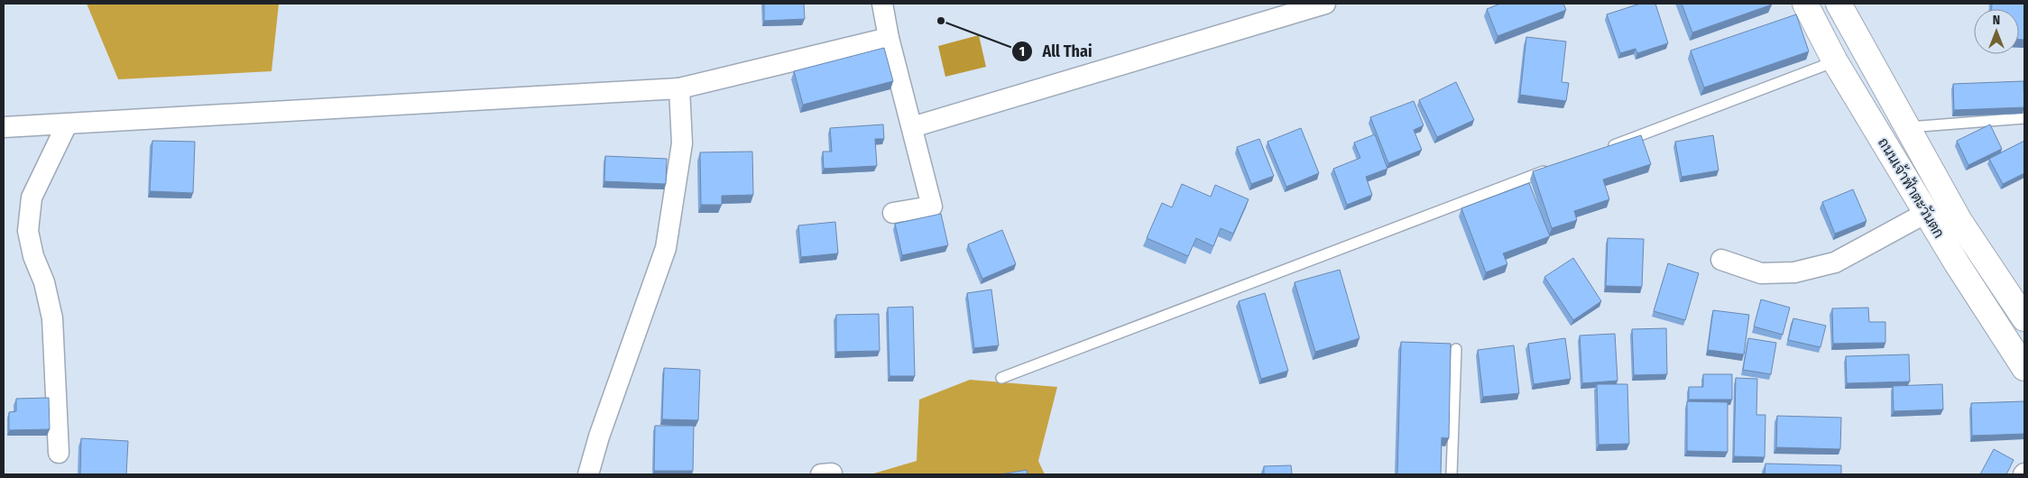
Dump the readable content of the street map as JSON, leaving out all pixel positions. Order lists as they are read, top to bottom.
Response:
{
  "streets": {
    "main road": ["ถนนเจ้าฟ้าตะวันตก"]
  },
  "places": ["All Thai"],
  "north": "top"
}
